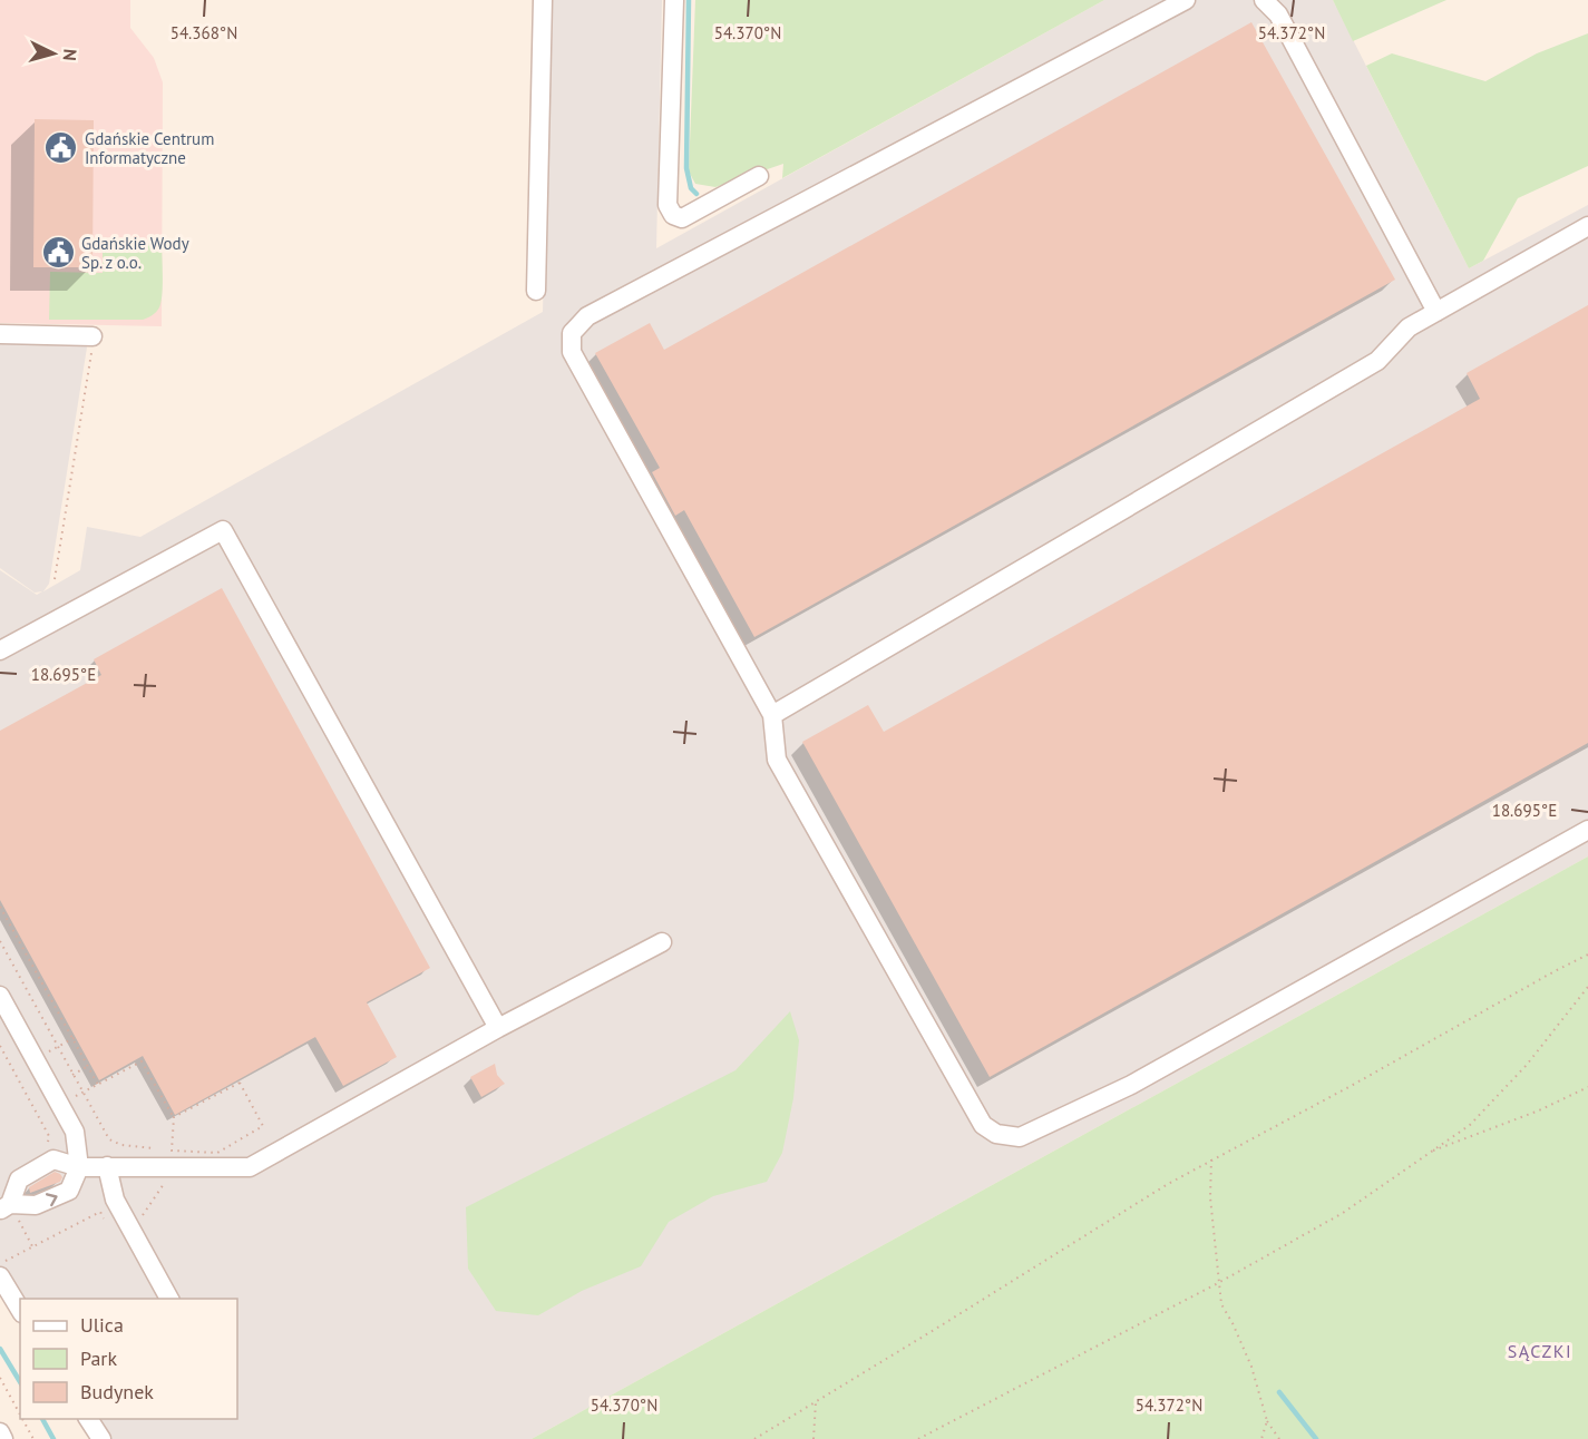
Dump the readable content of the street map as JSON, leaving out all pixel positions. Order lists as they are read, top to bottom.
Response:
{
  "districts": ["SĄCZKI"],
  "places": {
    "public building": ["Gdańskie Centrum Informatyczne", "Gdańskie Wody Sp. z o.o."]
  },
  "legend": ["Ulica", "Park", "Budynek"],
  "north": "right",
  "coordinates": [
    "54.368°N",
    "54.370°N",
    "54.372°N",
    "18.695°E"
  ]
}
